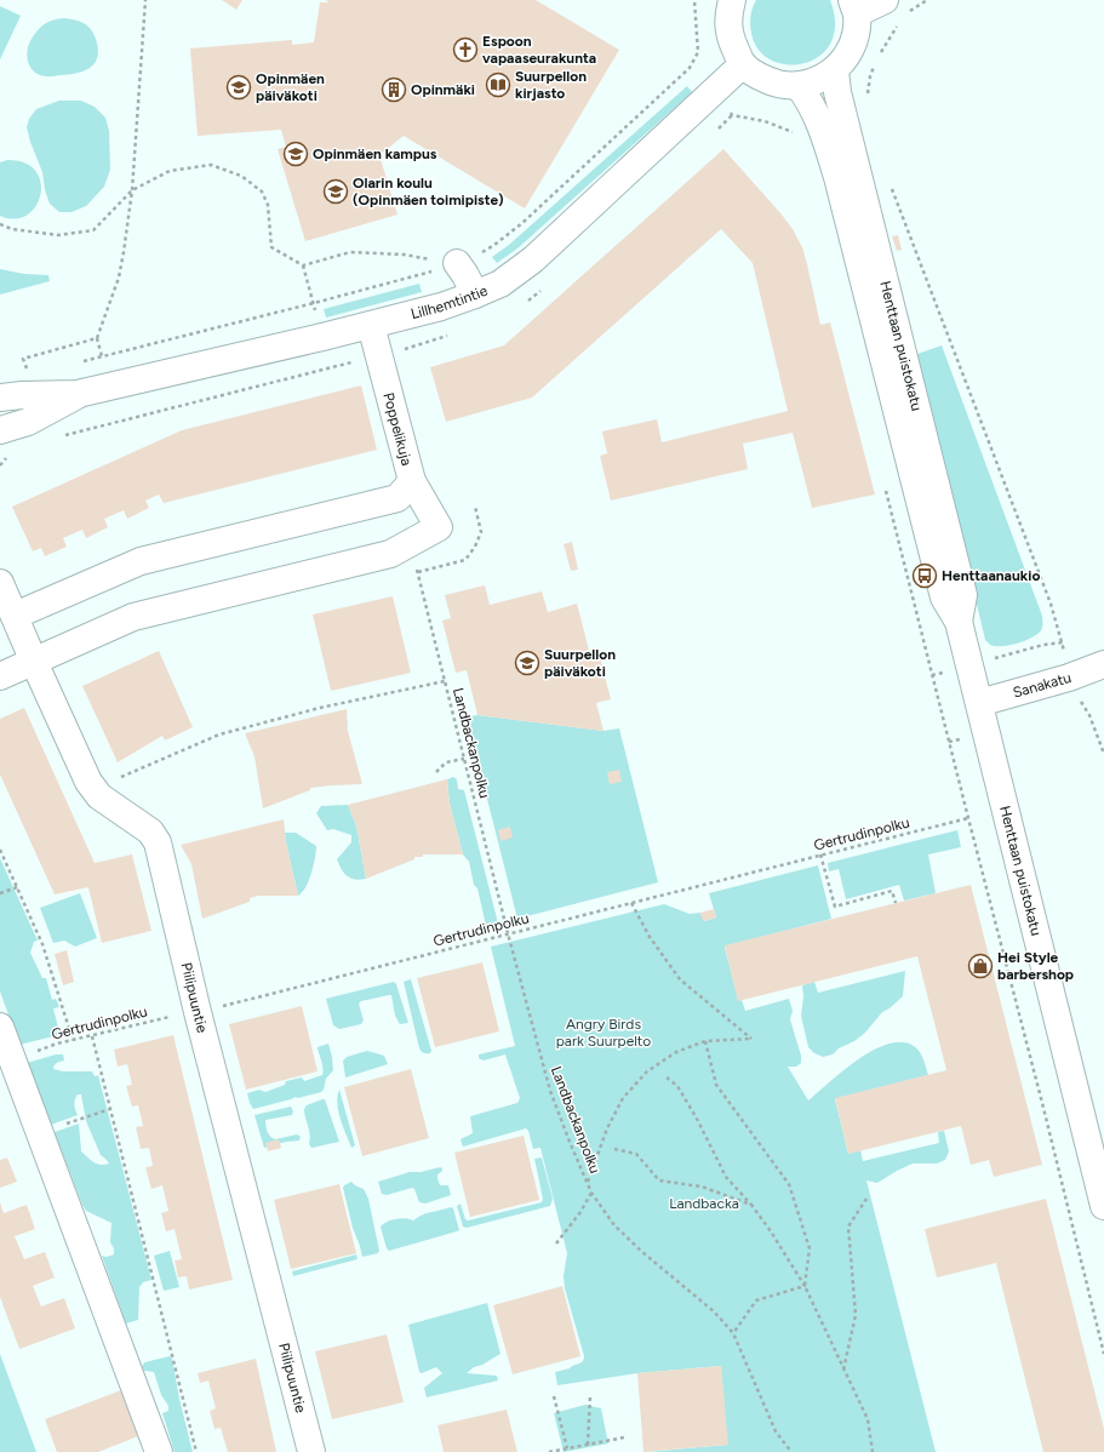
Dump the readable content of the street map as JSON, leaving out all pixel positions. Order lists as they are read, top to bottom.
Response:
{
  "streets": {
    "street": [
      "Lillhemtintie",
      "Henttaan puistokatu",
      "Poppelikuja",
      "Sanakatu",
      "Piilipuuntie"
    ],
    "path": ["Landbackanpolku", "Gertrudinpolku"]
  },
  "crossings": [
    ["Lillhemtintie", "Poppelikuja"],
    ["Henttaan puistokatu", "Sanakatu"],
    ["Poppelikuja", "Piilipuuntie"],
    ["Landbackanpolku", "Gertrudinpolku"],
    ["Gertrudinpolku", "Piilipuuntie"]
  ],
  "parks": ["Angry Birds park Suurpelto", "Landbacka"],
  "places": {
    "church": ["Espoon vapaaseurakunta"],
    "library": ["Suurpellon kirjasto"],
    "school or university": [
      "Opinmäen päiväkoti",
      "Opinmäen kampus",
      "Olarin koulu (Opinmäen toimipiste)",
      "Suurpellon päiväkoti"
    ],
    "building": ["Opinmäki"],
    "bus stop": ["Henttaanaukio"],
    "shop": ["Hei Style barbershop"]
  }
}
